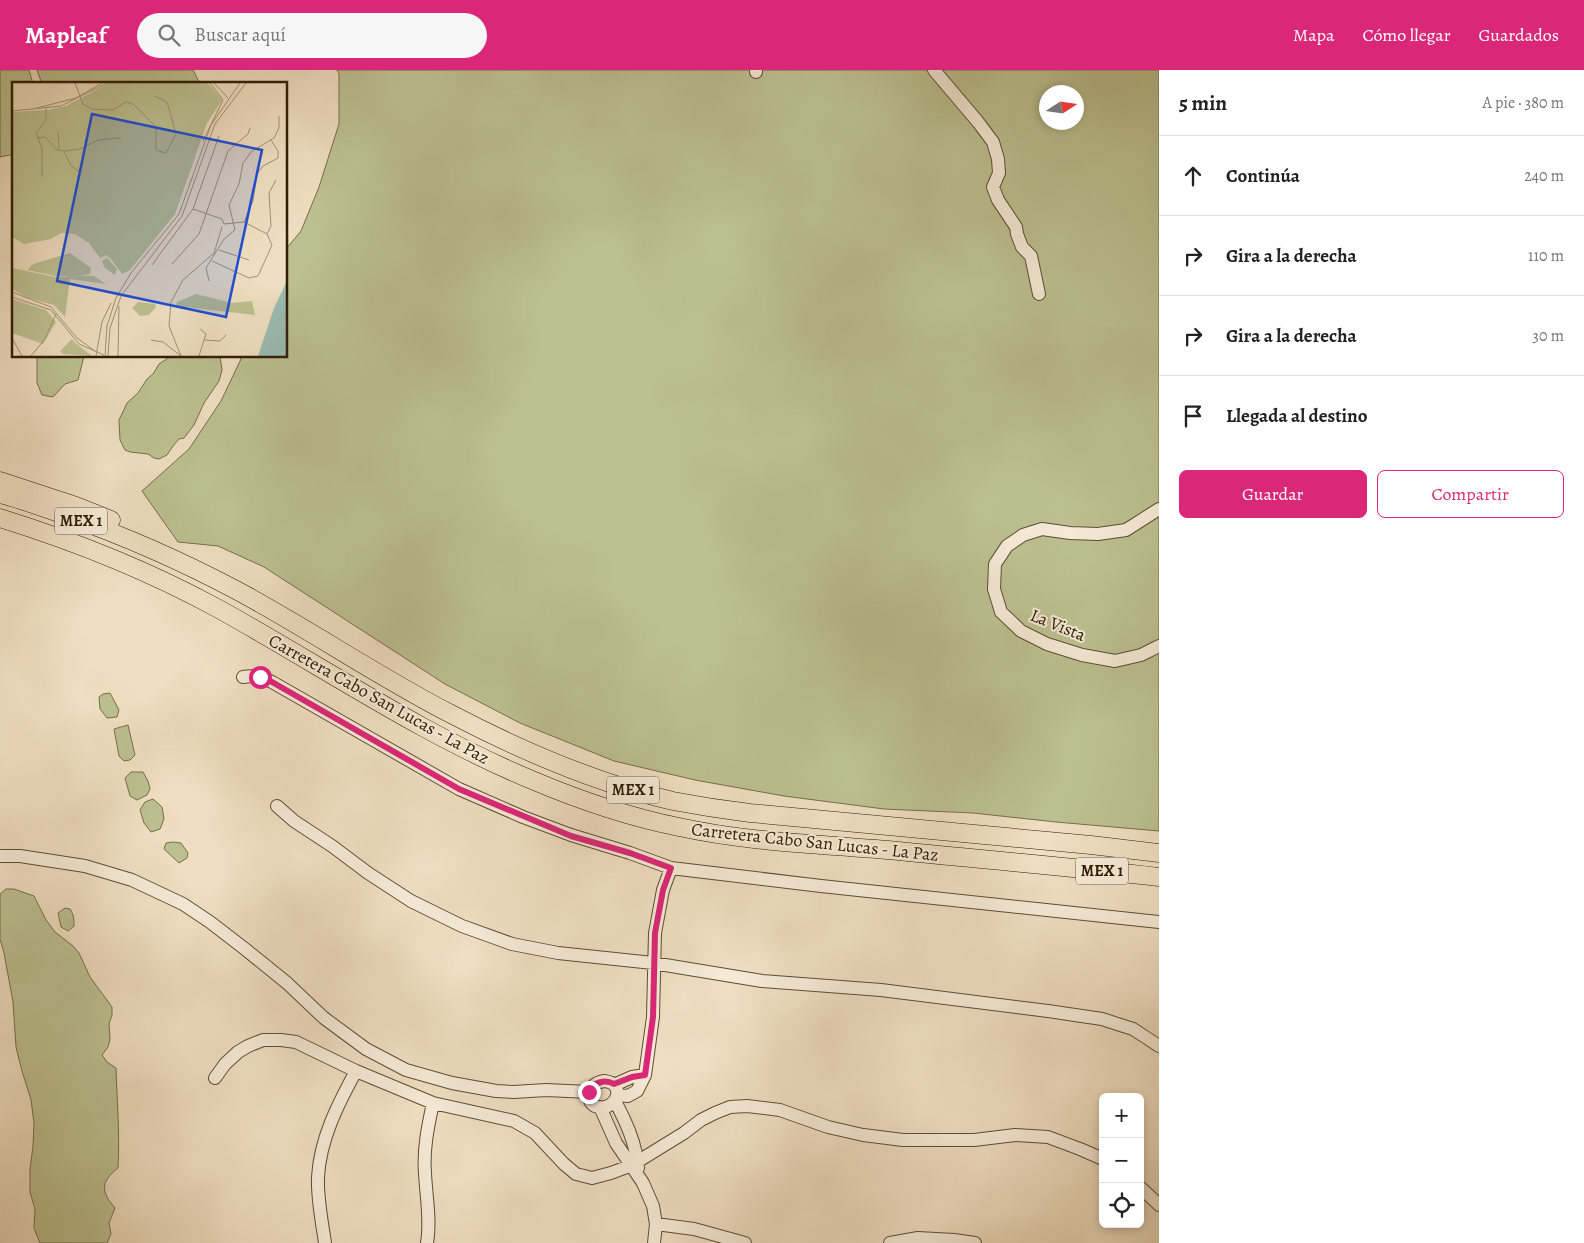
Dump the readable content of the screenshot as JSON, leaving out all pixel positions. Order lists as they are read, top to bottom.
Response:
{
  "streets": {
    "highway": ["MEX 1", "Carretera Cabo San Lucas - La Paz"],
    "street": ["La Vista"]
  },
  "north": "right",
  "page": {
    "header": "Mapleaf",
    "search": "Buscar aquí",
    "nav": ["Mapa", "Cómo llegar", "Guardados"],
    "heading": ["5 min", "A pie · 380 m"],
    "list": [
      ["Continúa", "240 m"],
      ["Gira a la derecha", "110 m"],
      ["Gira a la derecha", "30 m"],
      "Llegada al destino"
    ],
    "buttons": ["Guardar", "Compartir"],
    "map_buttons": ["+", "−"]
  }
}
